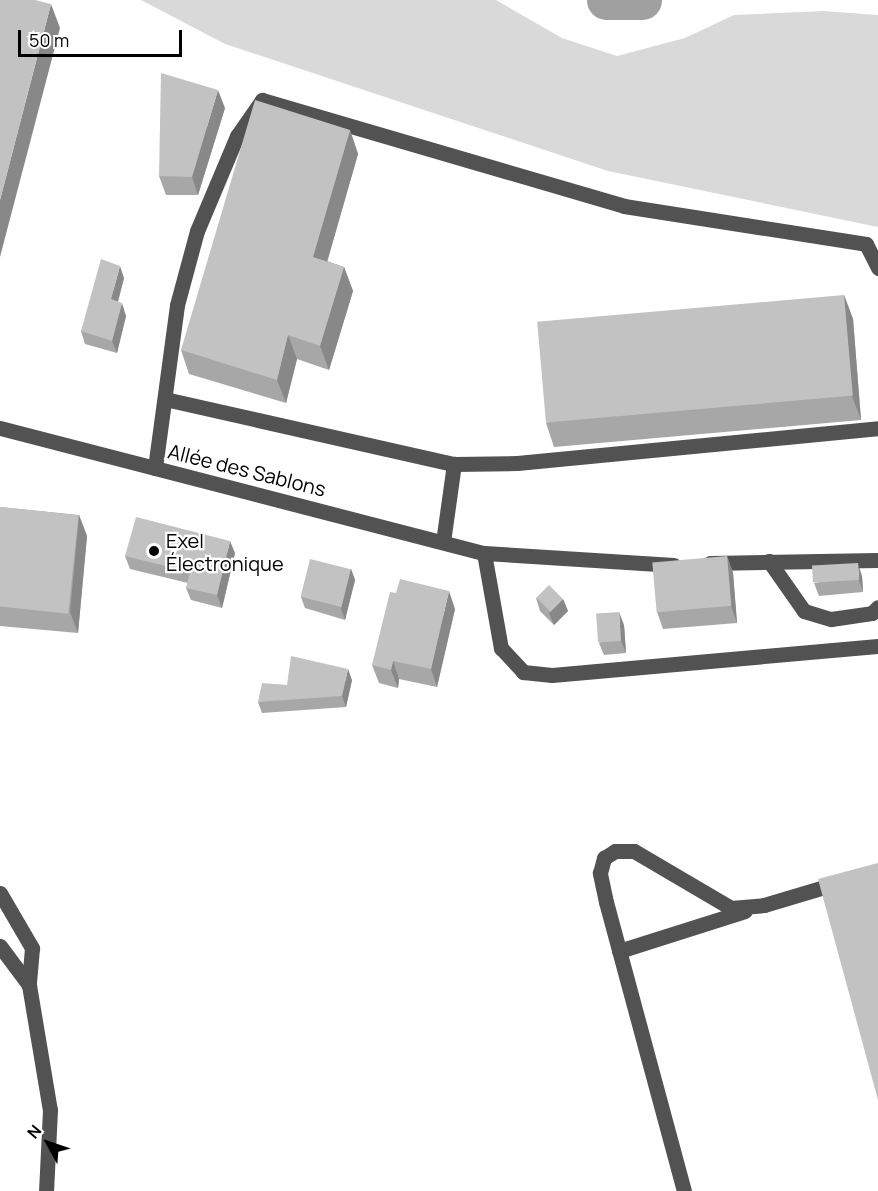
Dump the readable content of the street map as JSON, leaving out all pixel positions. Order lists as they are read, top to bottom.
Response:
{
  "streets": {
    "street": ["Allée des Sablons"]
  },
  "places": ["Exel Électronique"],
  "scale_bar": "50 m",
  "north": "top left"
}
